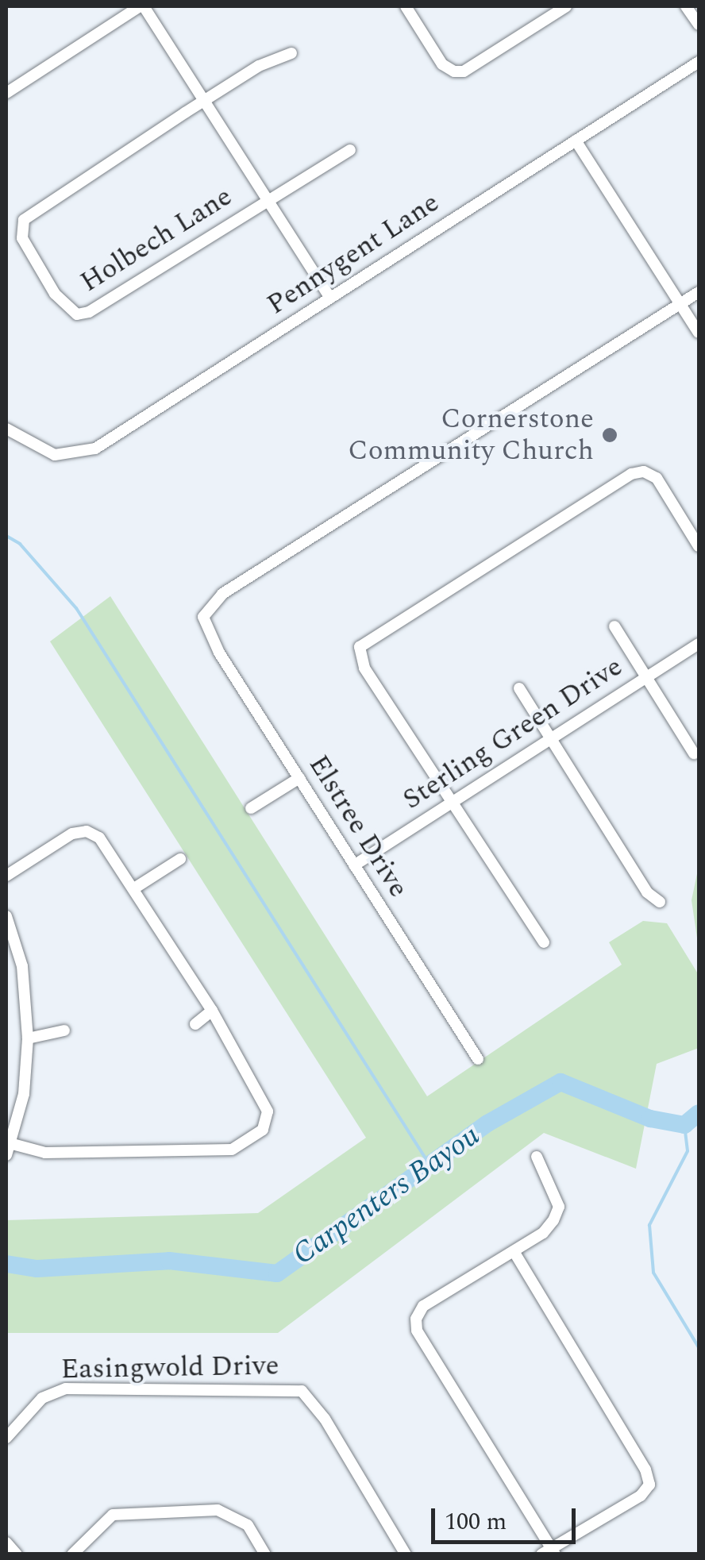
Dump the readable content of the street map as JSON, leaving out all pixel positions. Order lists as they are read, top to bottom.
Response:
{
  "streets": {
    "street": [
      "Holbech Lane",
      "Pennygent Lane",
      "Sterling Green Drive",
      "Elstree Drive",
      "Easingwold Drive"
    ]
  },
  "crossings": [
    ["Sterling Green Drive", "Elstree Drive"]
  ],
  "water": ["Carpenters Bayou"],
  "places": ["Cornerstone Community Church"],
  "scale_bar": "100 m"
}
